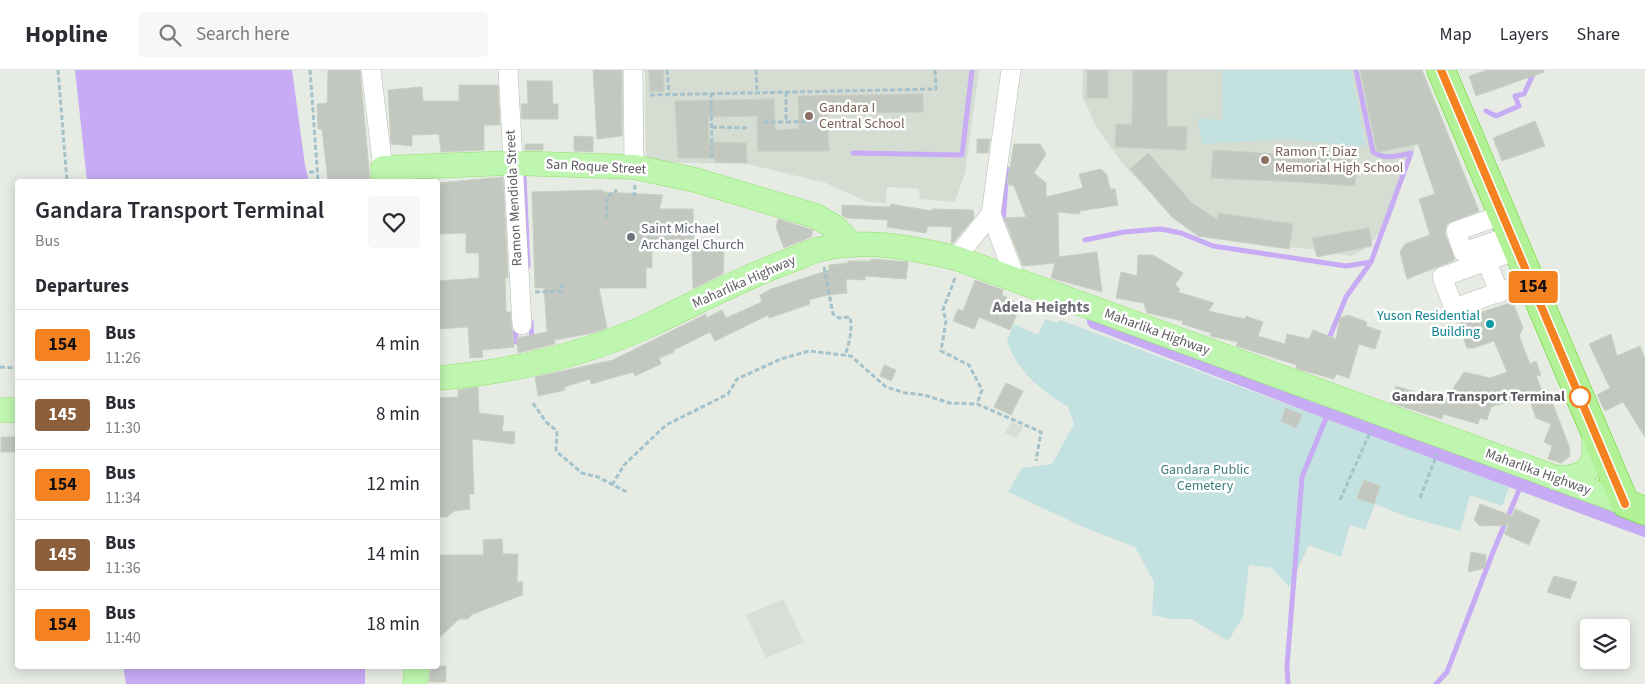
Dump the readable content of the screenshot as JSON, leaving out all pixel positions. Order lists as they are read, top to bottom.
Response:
{
  "streets": {
    "main road": ["San Roque Street", "Maharlika Highway"],
    "street": ["Ramon Mendiola Street"]
  },
  "crossings": [
    ["San Roque Street", "Ramon Mendiola Street"],
    ["San Roque Street", "Maharlika Highway"]
  ],
  "districts": ["Adela Heights"],
  "parks": ["Gandara Public Cemetery"],
  "places": [
    "Gandara I Central School",
    "Ramon T. Diaz Memorial High School",
    "Saint Michael Archangel Church",
    "Yuson Residential Building",
    "Gandara Transport Terminal"
  ],
  "lines": ["bus line 154"],
  "page": {
    "header": "Hopline",
    "search": "Search here",
    "nav": ["Map", "Layers", "Share"],
    "on_map": "154",
    "heading": [
      ["Gandara Transport Terminal", "Bus"],
      "Departures"
    ],
    "list": [
      {
        "mark": "154",
        "name": "Bus",
        "note": "11:26",
        "value": "4 min"
      },
      {
        "mark": "145",
        "name": "Bus",
        "note": "11:30",
        "value": "8 min"
      },
      {
        "mark": "154",
        "name": "Bus",
        "note": "11:34",
        "value": "12 min"
      },
      {
        "mark": "145",
        "name": "Bus",
        "note": "11:36",
        "value": "14 min"
      },
      {
        "mark": "154",
        "name": "Bus",
        "note": "11:40",
        "value": "18 min"
      }
    ]
  }
}
